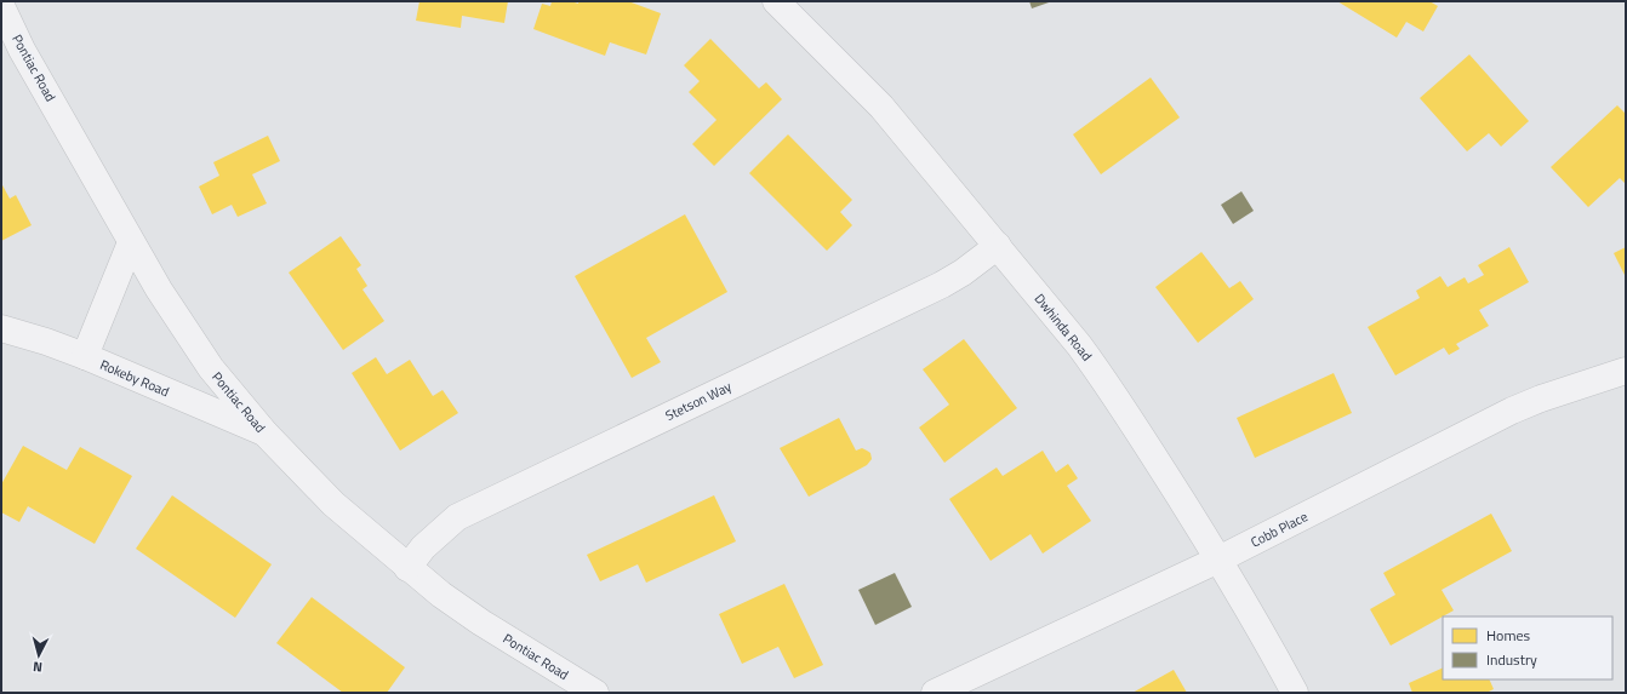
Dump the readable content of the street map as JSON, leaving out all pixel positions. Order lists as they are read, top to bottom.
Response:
{
  "streets": {
    "street": [
      "Pontiac Road",
      "Dwhinda Road",
      "Rokeby Road",
      "Stetson Way",
      "Cobb Place"
    ]
  },
  "crossings": [
    ["Pontiac Road", "Rokeby Road"],
    ["Pontiac Road", "Stetson Way"],
    ["Dwhinda Road", "Stetson Way"],
    ["Dwhinda Road", "Cobb Place"]
  ],
  "legend": ["Homes", "Industry"],
  "north": "bottom"
}
